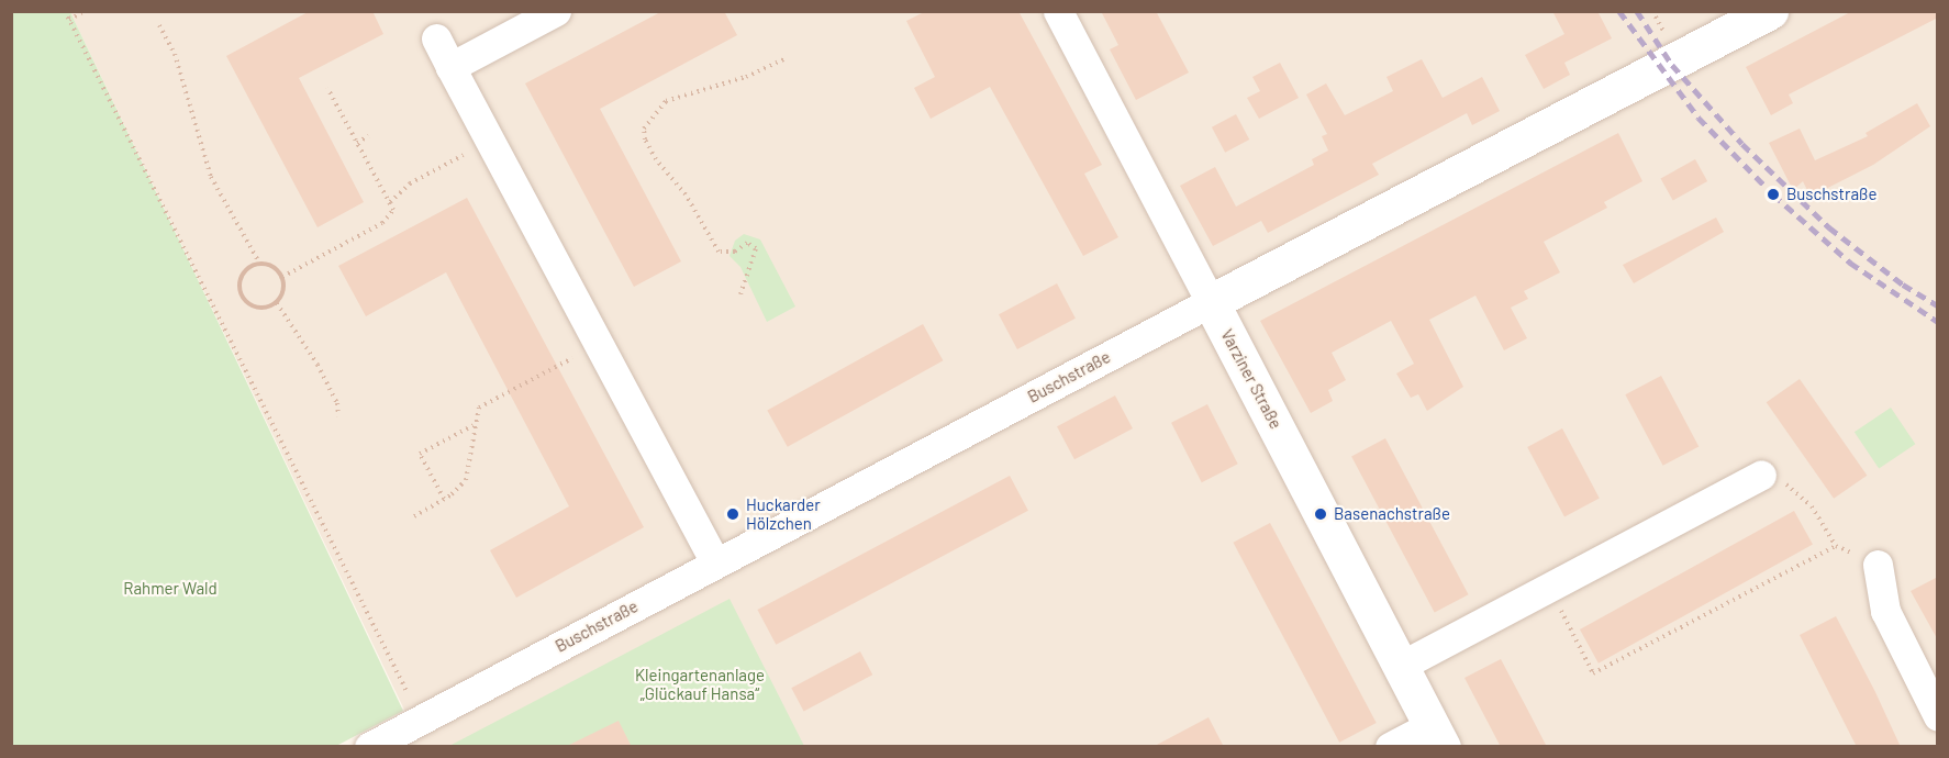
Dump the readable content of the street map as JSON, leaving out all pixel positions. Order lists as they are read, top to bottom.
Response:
{
  "streets": {
    "street": ["Buschstraße", "Varziner Straße"]
  },
  "crossings": [
    ["Buschstraße", "Varziner Straße"]
  ],
  "parks": ["Rahmer Wald", "Kleingartenanlage „Glückauf Hansa“"],
  "places": ["Buschstraße", "Huckarder Hölzchen", "Basenachstraße"]
}
